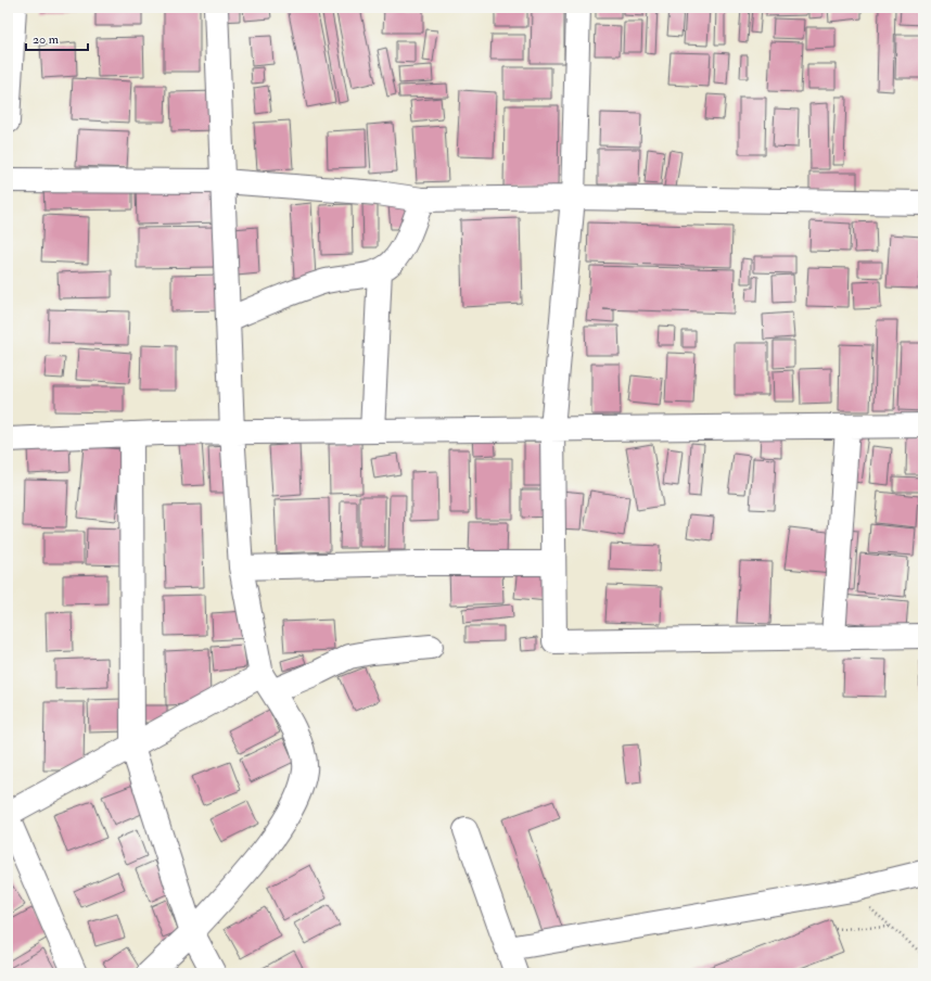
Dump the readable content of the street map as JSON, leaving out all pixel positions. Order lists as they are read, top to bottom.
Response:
{
  "scale_bar": "20 m"
}
